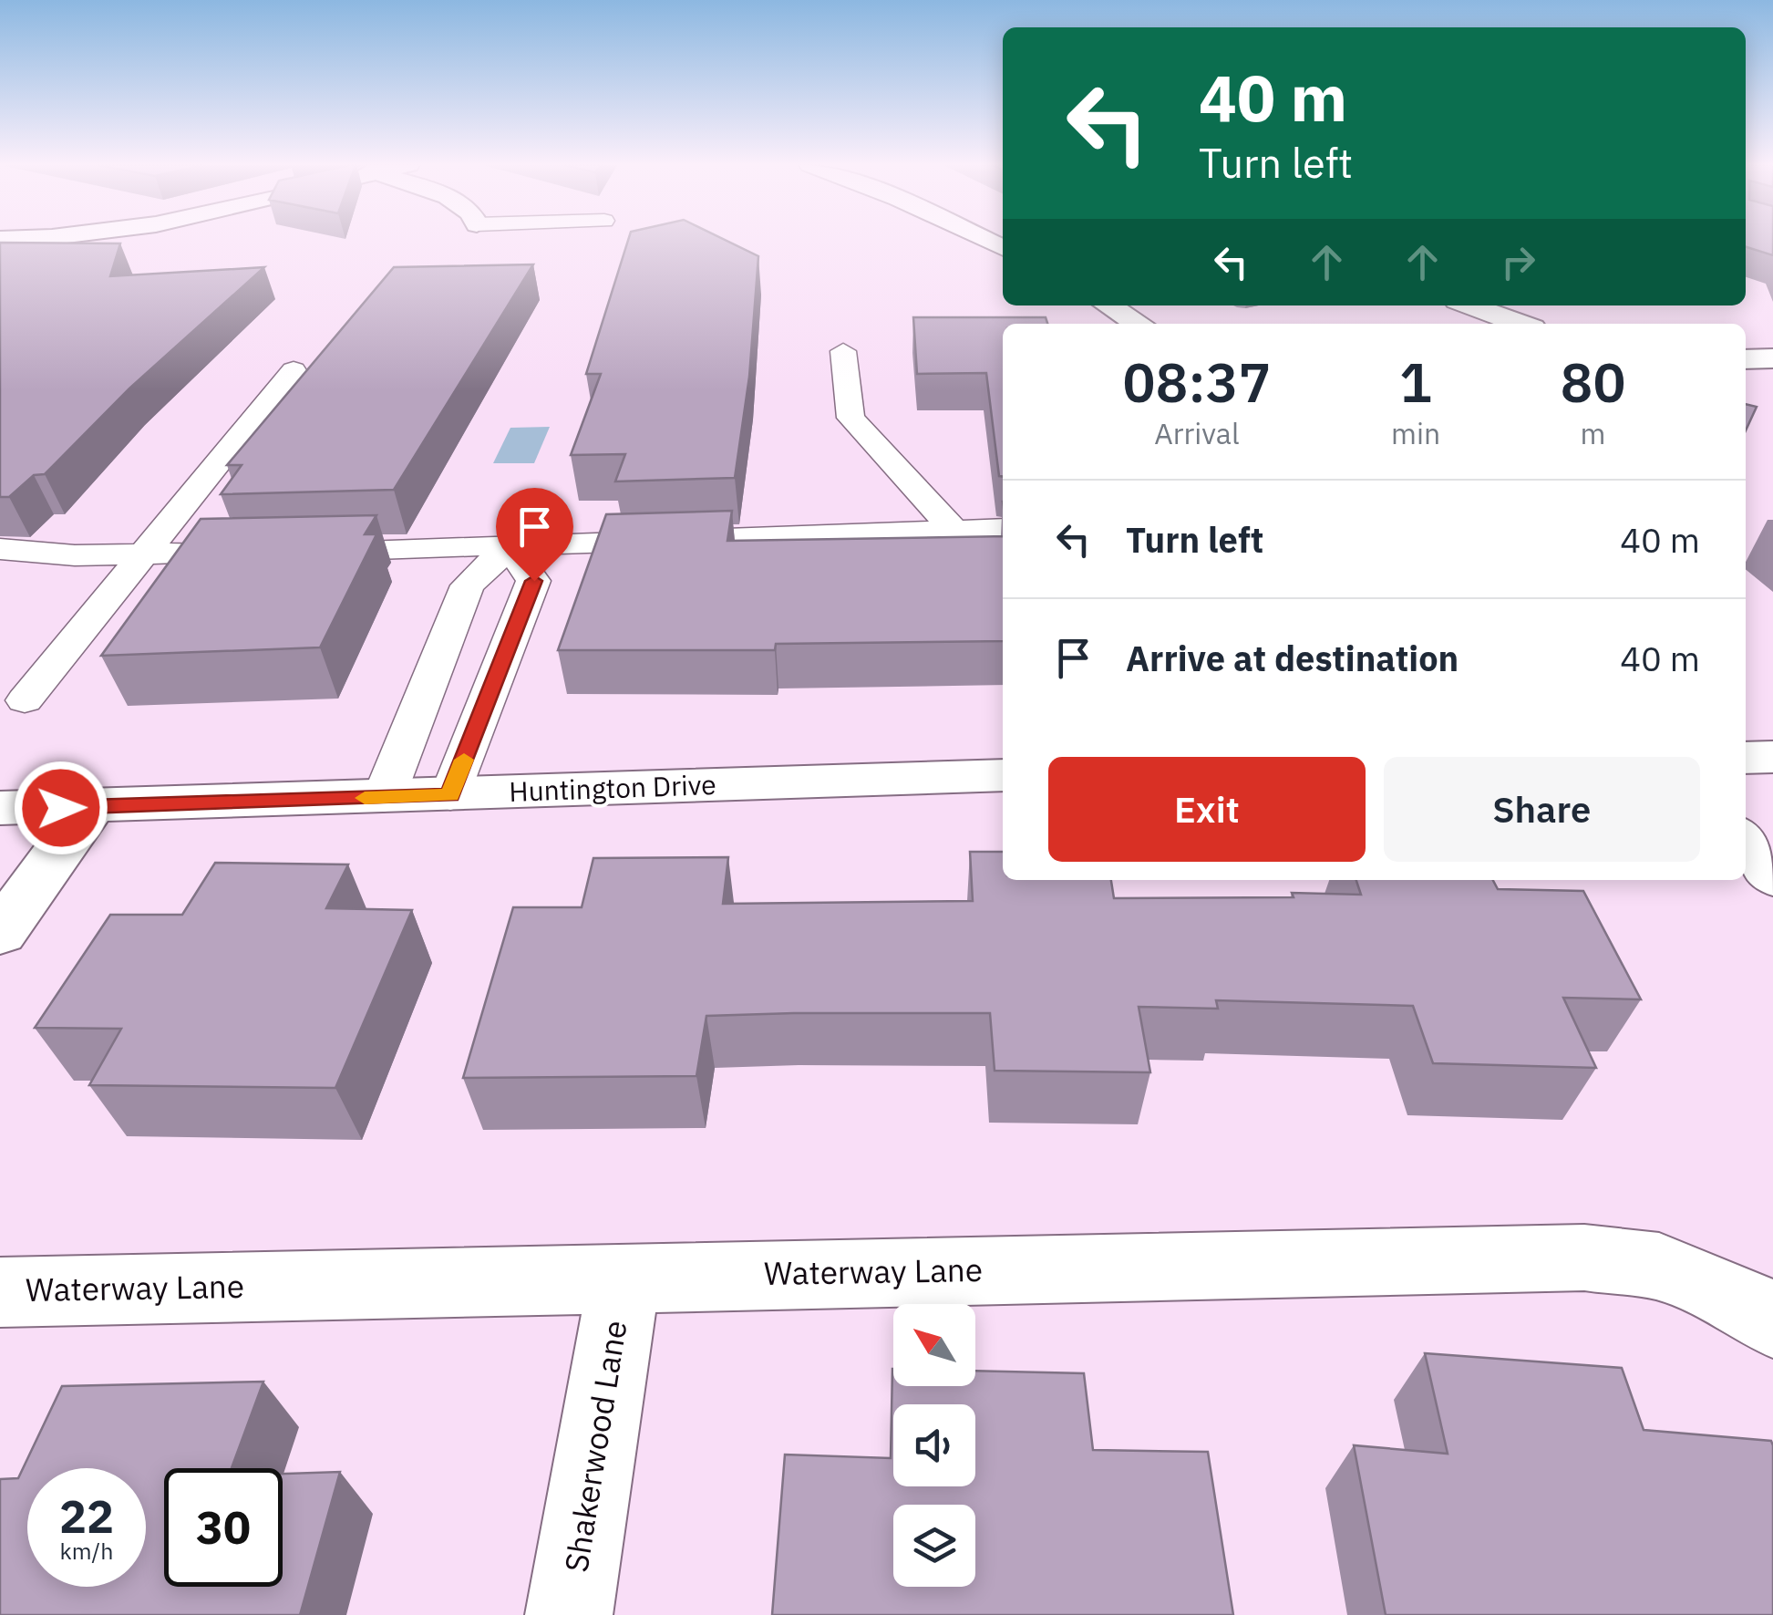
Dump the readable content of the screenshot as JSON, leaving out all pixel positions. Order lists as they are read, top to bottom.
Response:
{
  "streets": {
    "street": ["Huntington Drive", "Waterway Lane", "Shakerwood Lane"]
  },
  "crossings": [
    ["Waterway Lane", "Shakerwood Lane"]
  ],
  "north": "top left",
  "page": {
    "turn": ["40 m", "Turn left"],
    "eta": [
      "08:37",
      "Arrival",
      "1",
      "min",
      "80",
      "m"
    ],
    "list": [
      {
        "name": "Turn left",
        "value": "40 m"
      },
      {
        "name": "Arrive at destination",
        "value": "40 m"
      }
    ],
    "buttons": ["Exit", "Share"],
    "speed": "22 km/h",
    "limit": "30"
  }
}
